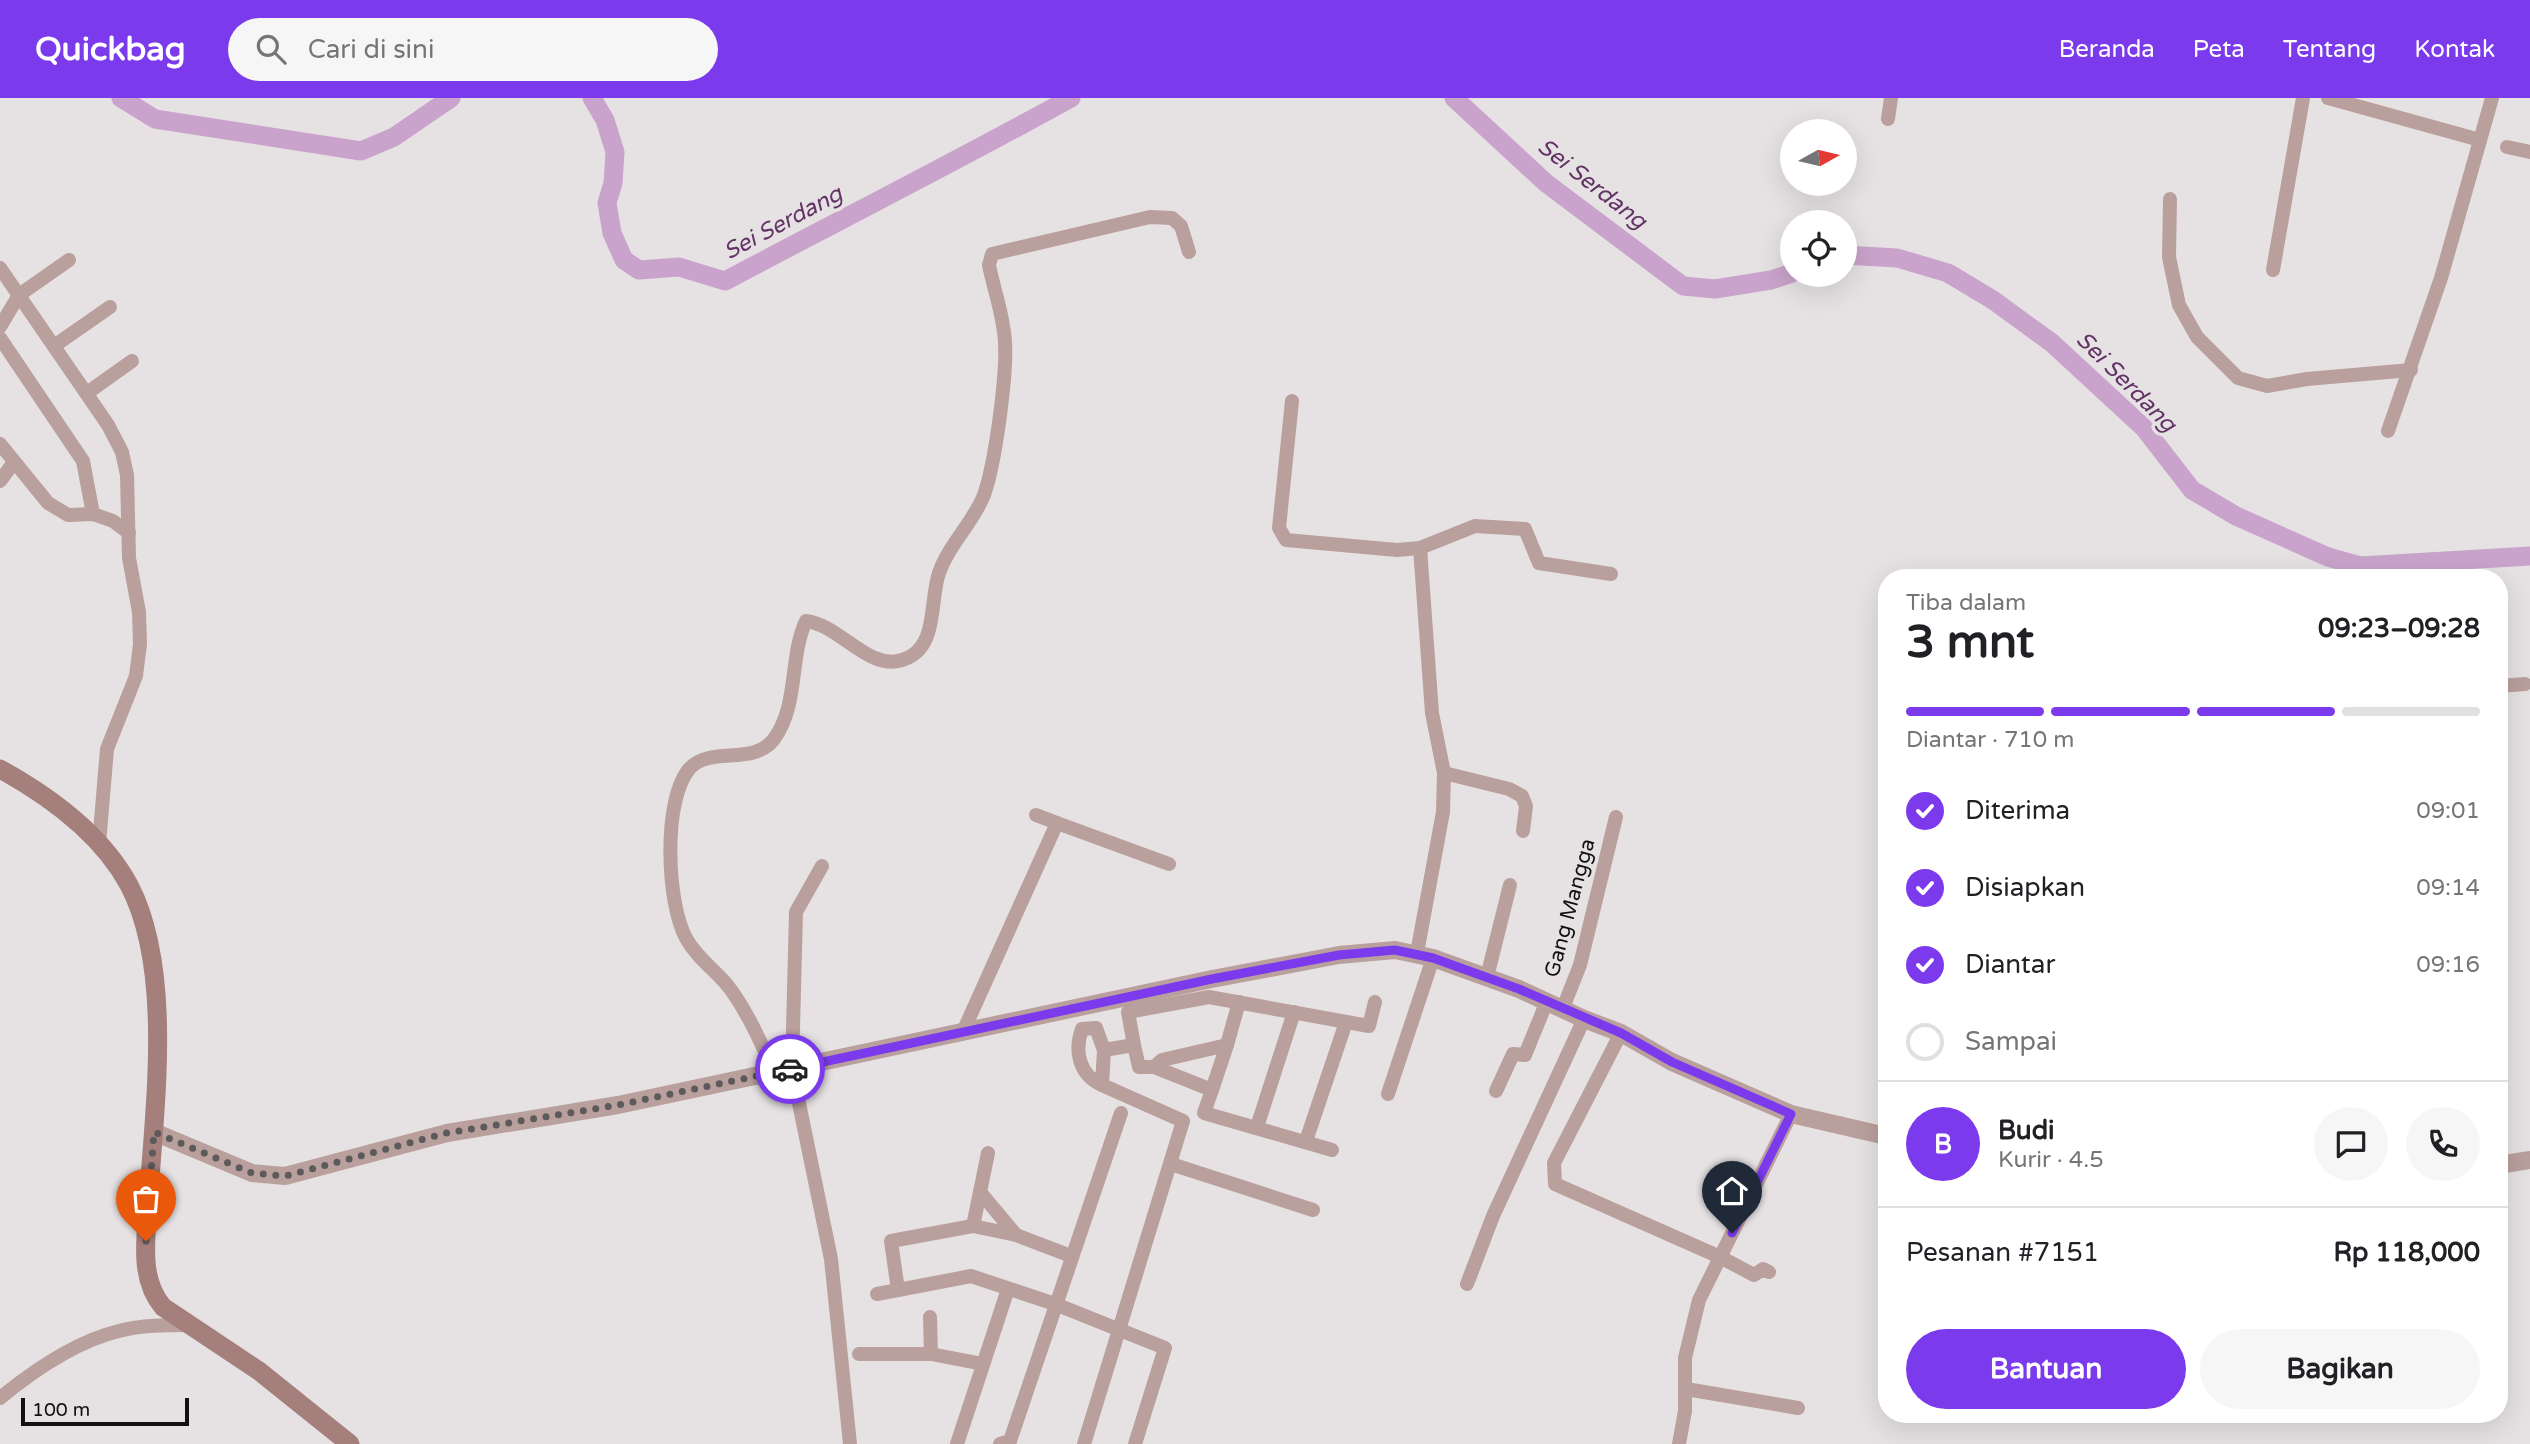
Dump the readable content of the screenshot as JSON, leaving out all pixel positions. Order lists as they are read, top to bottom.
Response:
{
  "streets": {
    "street": ["Gang Mangga"]
  },
  "water": ["Sei Serdang"],
  "scale_bar": "100 m",
  "north": "right",
  "page": {
    "header": "Quickbag",
    "search": "Cari di sini",
    "nav": [
      "Beranda",
      "Peta",
      "Tentang",
      "Kontak"
    ],
    "heading": ["3 mnt", "Tiba dalam", "09:23–09:28"],
    "panel": [
      "Budi",
      "Kurir · 4.5",
      "Pesanan #7151",
      "Rp 118,000"
    ],
    "bar": "Diantar · 710 m",
    "list": [
      ["Diterima", "09:01"],
      ["Disiapkan", "09:14"],
      ["Diantar", "09:16"],
      "Sampai"
    ],
    "round": "B",
    "buttons": ["Bantuan", "Bagikan"],
    "scale": "100 m"
  }
}
